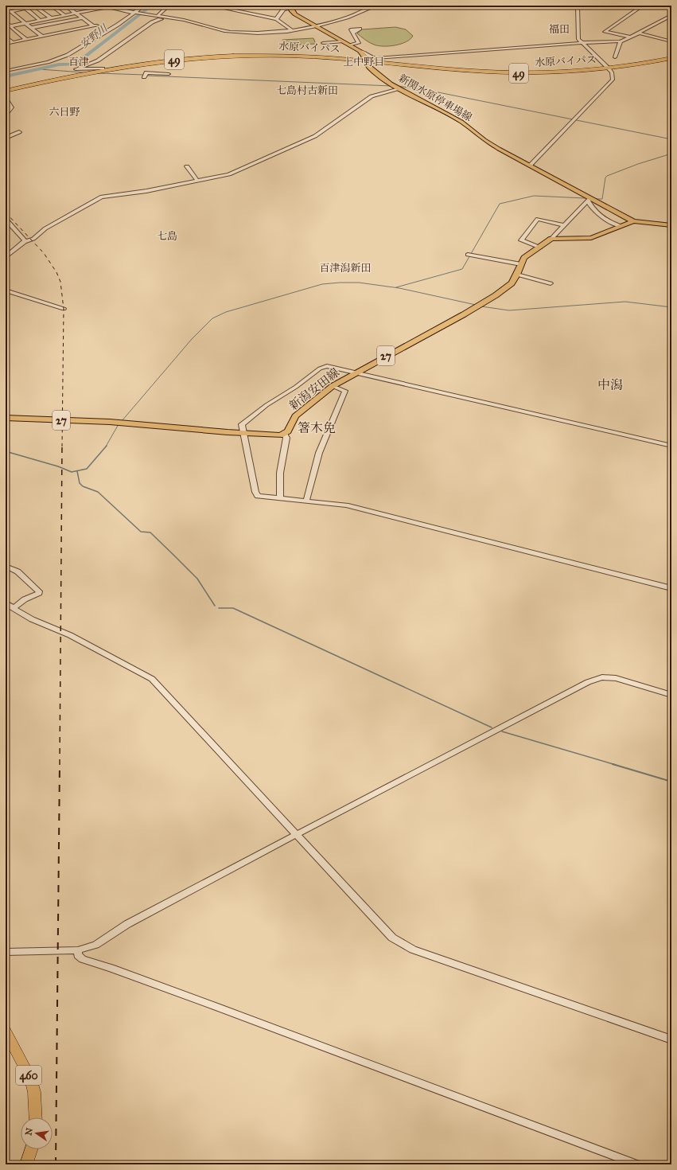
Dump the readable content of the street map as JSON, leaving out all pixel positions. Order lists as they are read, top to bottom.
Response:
{
  "streets": {
    "highway": ["水原バイパス", "49", "460"],
    "main road": ["新関水原停車場線", "27", "新潟安田線"]
  },
  "crossings": [
    ["水原バイパス", "新関水原停車場線"],
    ["27", "新潟安田線"]
  ],
  "districts": [
    "福田",
    "百津",
    "上中野目",
    "七島村古新田",
    "六日野",
    "七島",
    "百津潟新田",
    "中潟",
    "箸木免"
  ],
  "water": ["安野川"],
  "north": "left"
}
